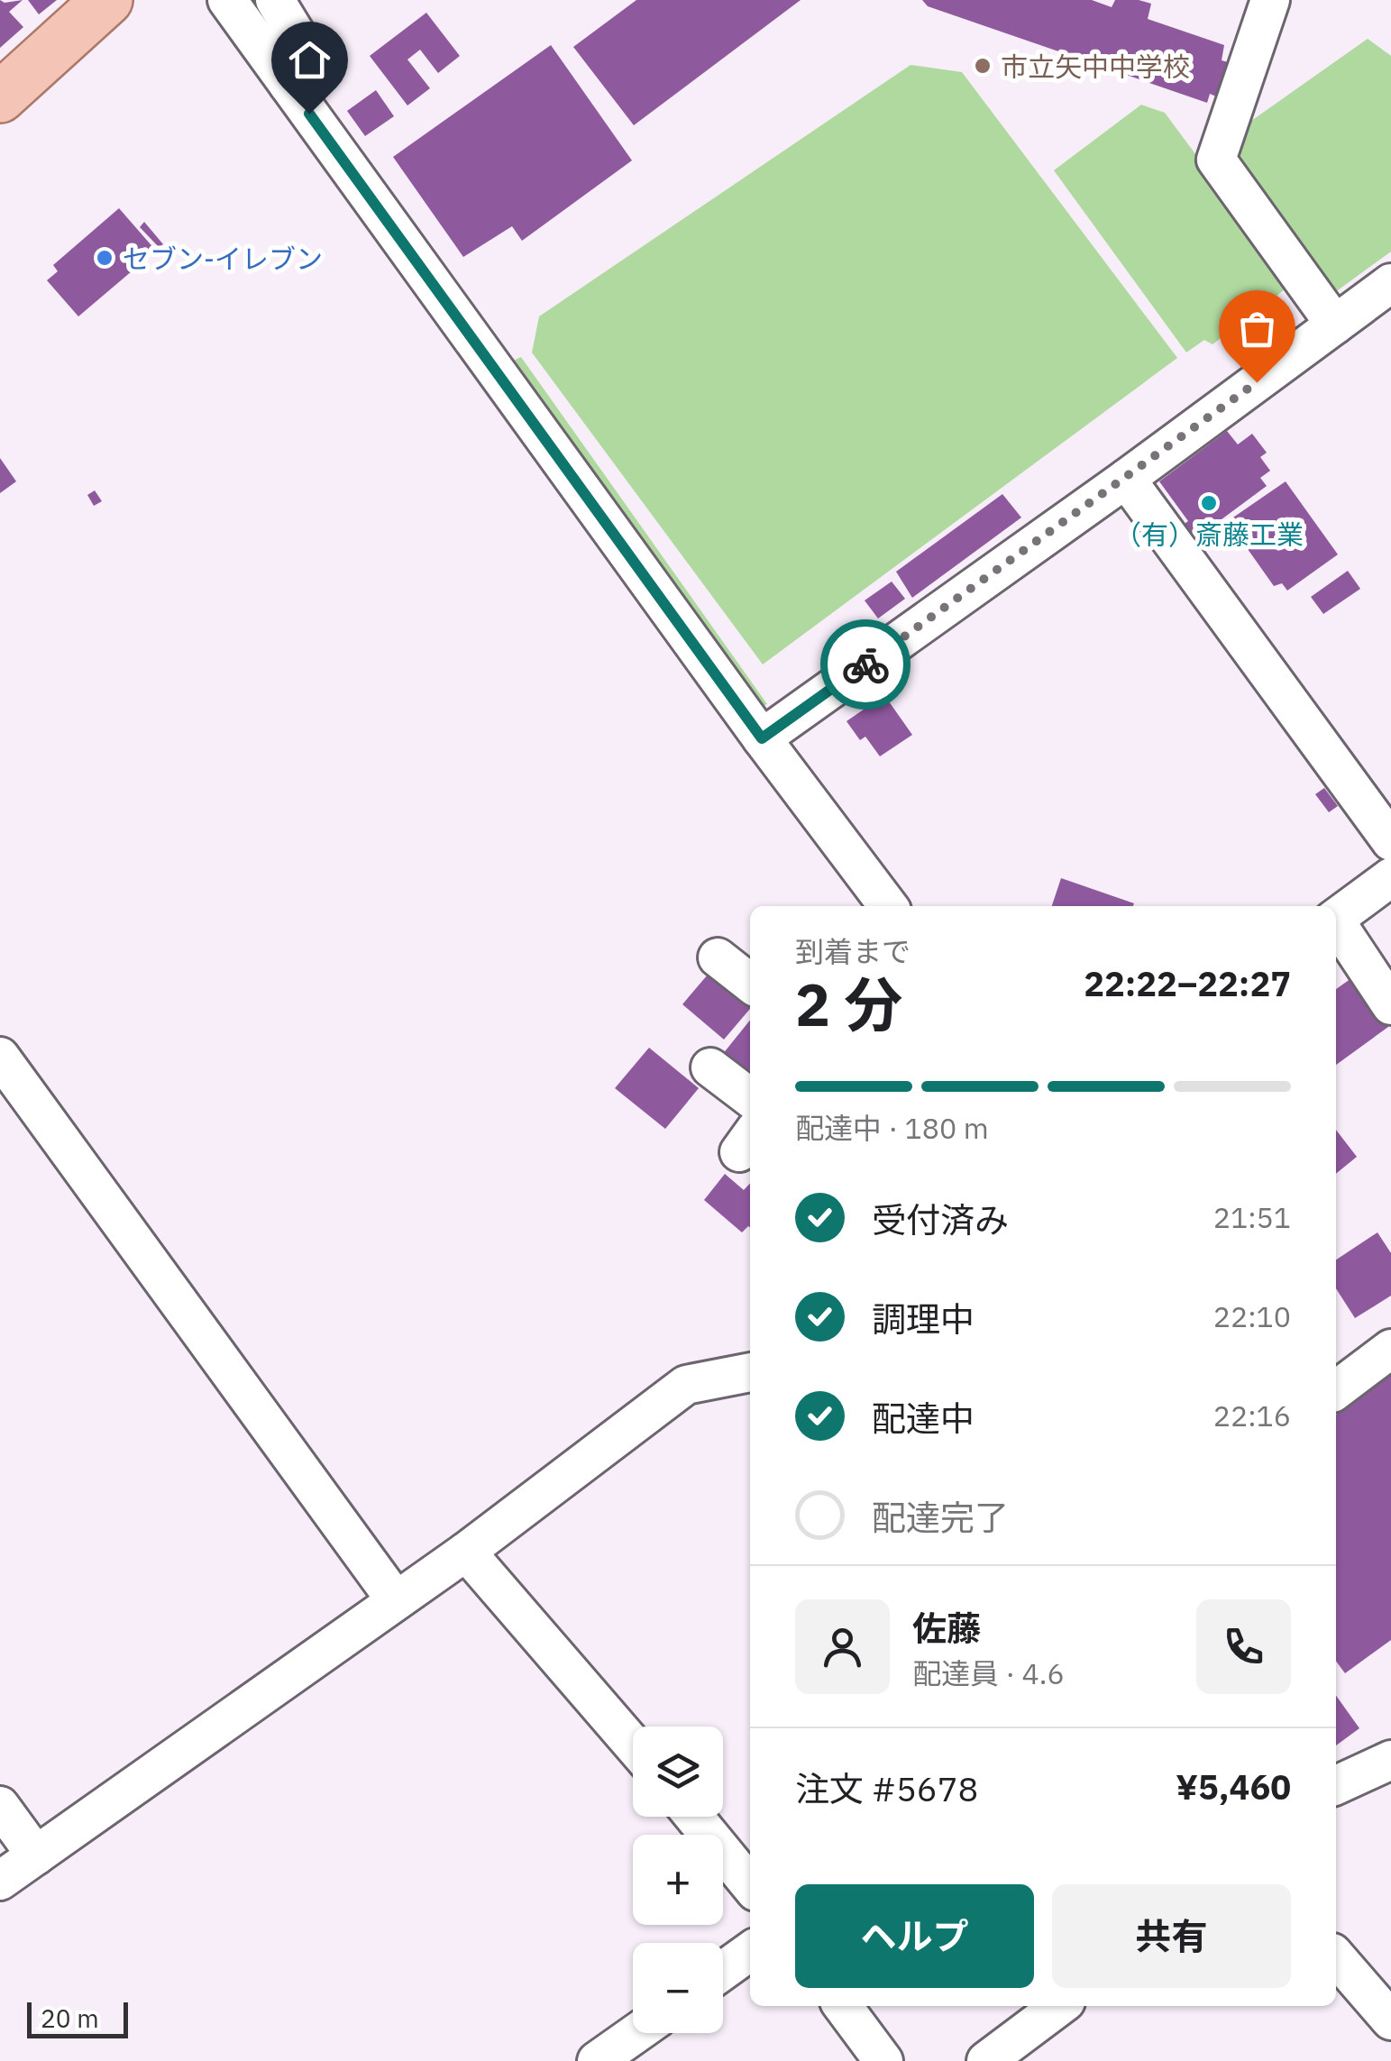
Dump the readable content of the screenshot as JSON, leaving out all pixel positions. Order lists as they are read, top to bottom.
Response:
{
  "places": ["市立矢中中学校", "セブン-イレブン", "（有）斎藤工業"],
  "scale_bar": "20 m",
  "page": {
    "heading": ["2 分", "到着まで", "22:22–22:27"],
    "panel": [
      "佐藤",
      "配達員 · 4.6",
      "注文 #5678",
      "¥5,460"
    ],
    "bar": "配達中 · 180 m",
    "list": [
      ["受付済み", "21:51"],
      ["調理中", "22:10"],
      ["配達中", "22:16"],
      "配達完了"
    ],
    "map_buttons": ["+", "−"],
    "buttons": ["ヘルプ", "共有"],
    "scale": "20 m"
  }
}
